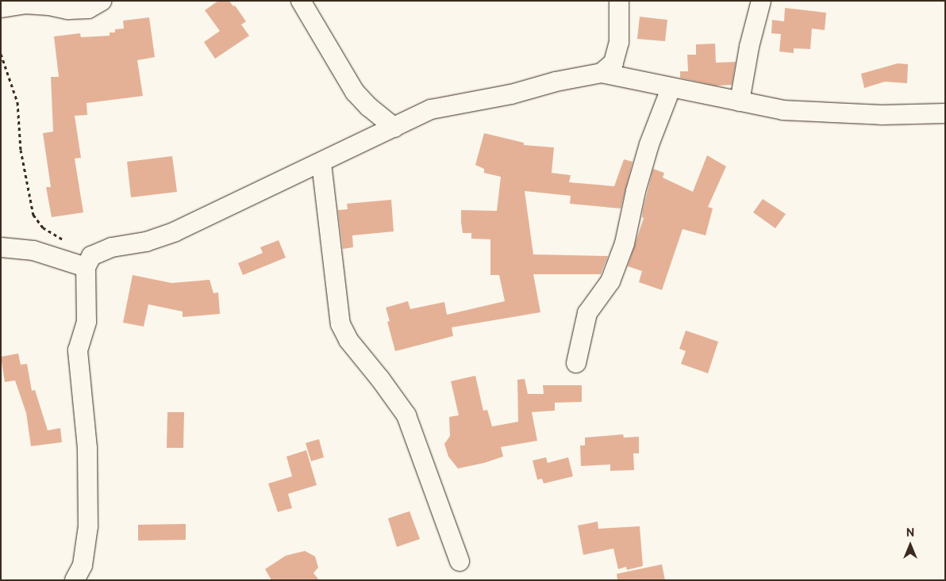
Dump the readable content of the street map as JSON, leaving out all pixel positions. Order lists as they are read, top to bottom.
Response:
{
  "north": "top"
}
